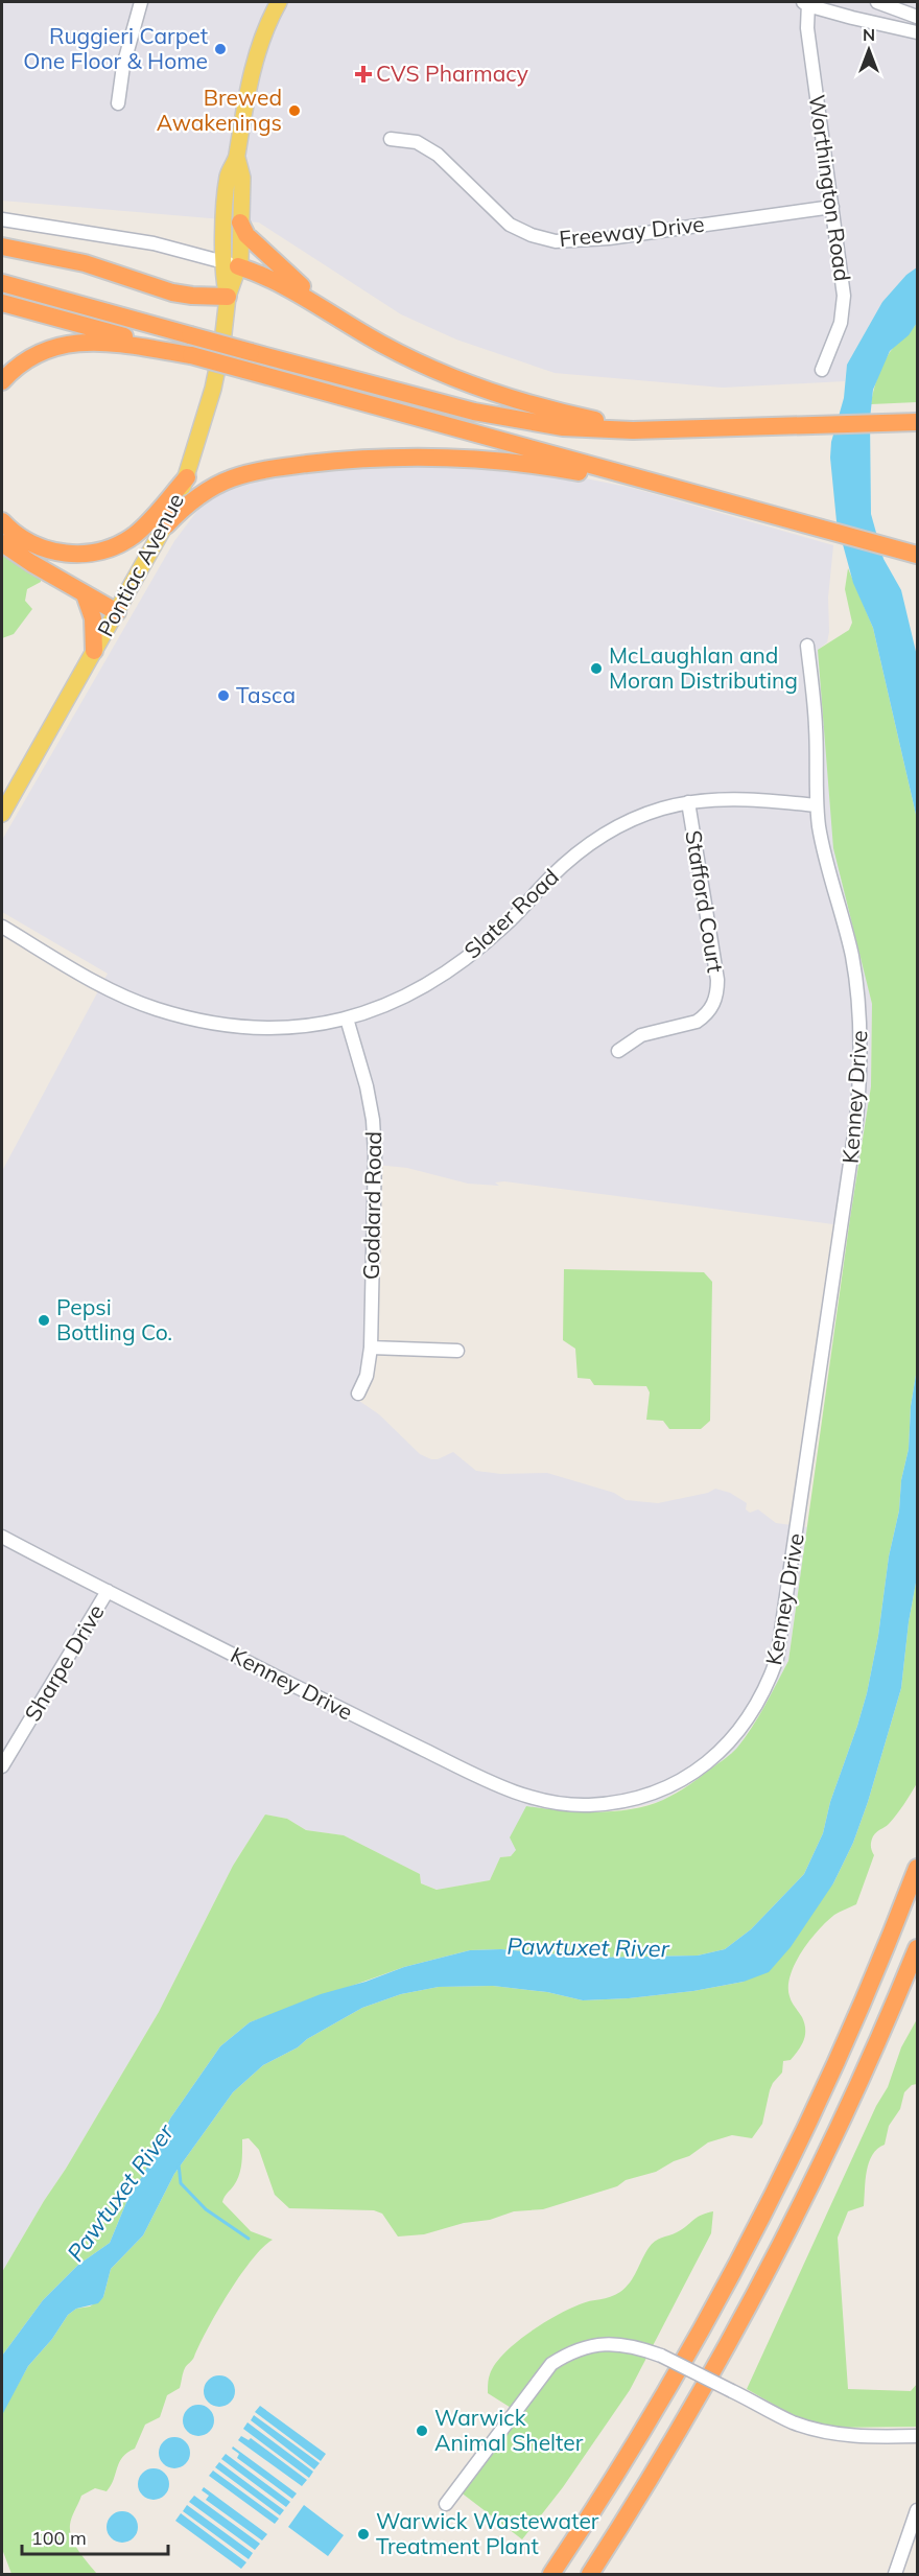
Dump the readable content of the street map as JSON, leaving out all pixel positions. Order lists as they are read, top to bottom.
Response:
{
  "streets": {
    "main road": ["Pontiac Avenue"],
    "street": [
      "Worthington Road",
      "Freeway Drive",
      "Stafford Court",
      "Slater Road",
      "Kenney Drive",
      "Goddard Road",
      "Sharpe Drive"
    ]
  },
  "crossings": [
    ["Worthington Road", "Freeway Drive"],
    ["Stafford Court", "Slater Road"],
    ["Slater Road", "Kenney Drive"],
    ["Slater Road", "Goddard Road"],
    ["Kenney Drive", "Sharpe Drive"]
  ],
  "water": ["Pawtuxet River"],
  "places": {
    "other": [
      "Ruggieri Carpet One Floor & Home",
      "Brewed Awakenings",
      "McLaughlan and Moran Distributing",
      "Tasca",
      "Pepsi Bottling Co.",
      "Warwick Animal Shelter",
      "Warwick Wastewater Treatment Plant"
    ],
    "health": ["CVS Pharmacy"]
  },
  "scale_bar": "100 m",
  "north": "top"
}
